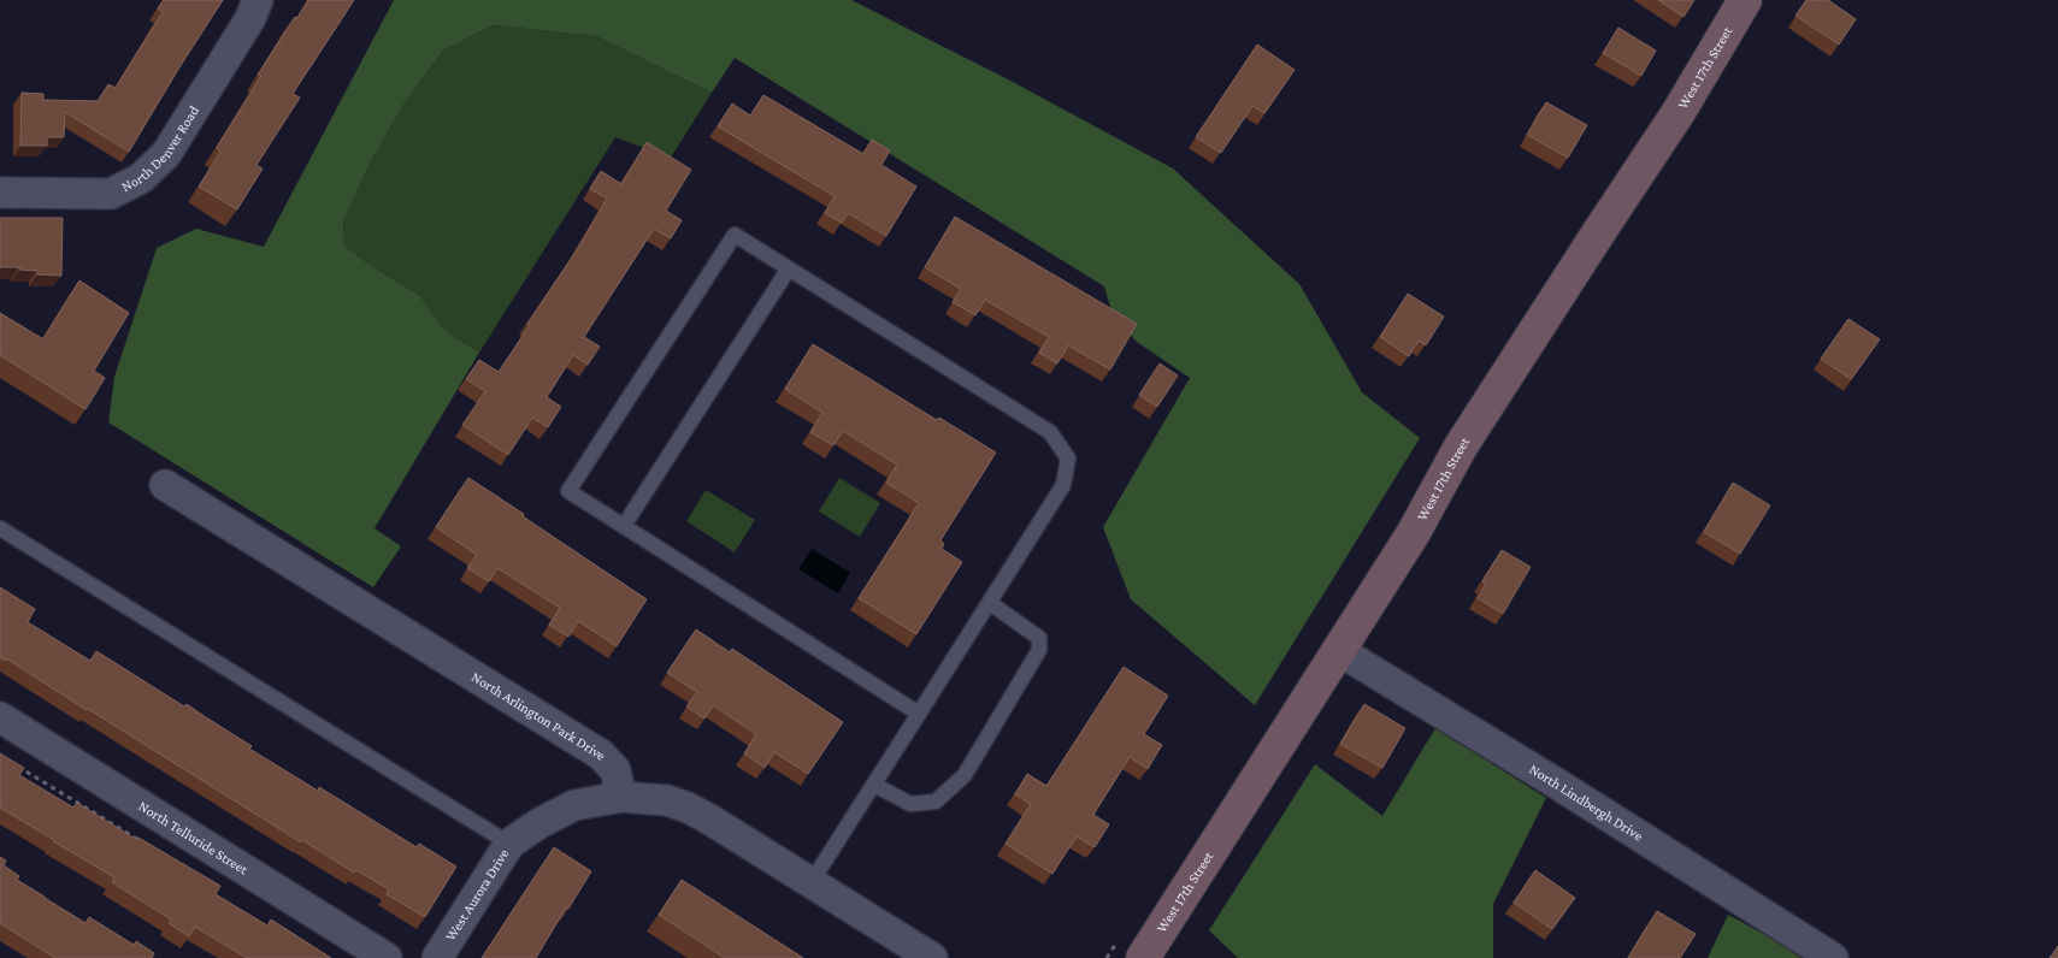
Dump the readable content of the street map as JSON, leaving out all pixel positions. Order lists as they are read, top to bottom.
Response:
{
  "streets": {
    "main road": ["West 17th Street"],
    "street": [
      "North Denver Road",
      "North Arlington Park Drive",
      "North Lindbergh Drive",
      "North Telluride Street",
      "West Aurora Drive"
    ]
  },
  "crossings": [
    ["West 17th Street", "North Lindbergh Drive"],
    ["North Arlington Park Drive", "West Aurora Drive"]
  ]
}
